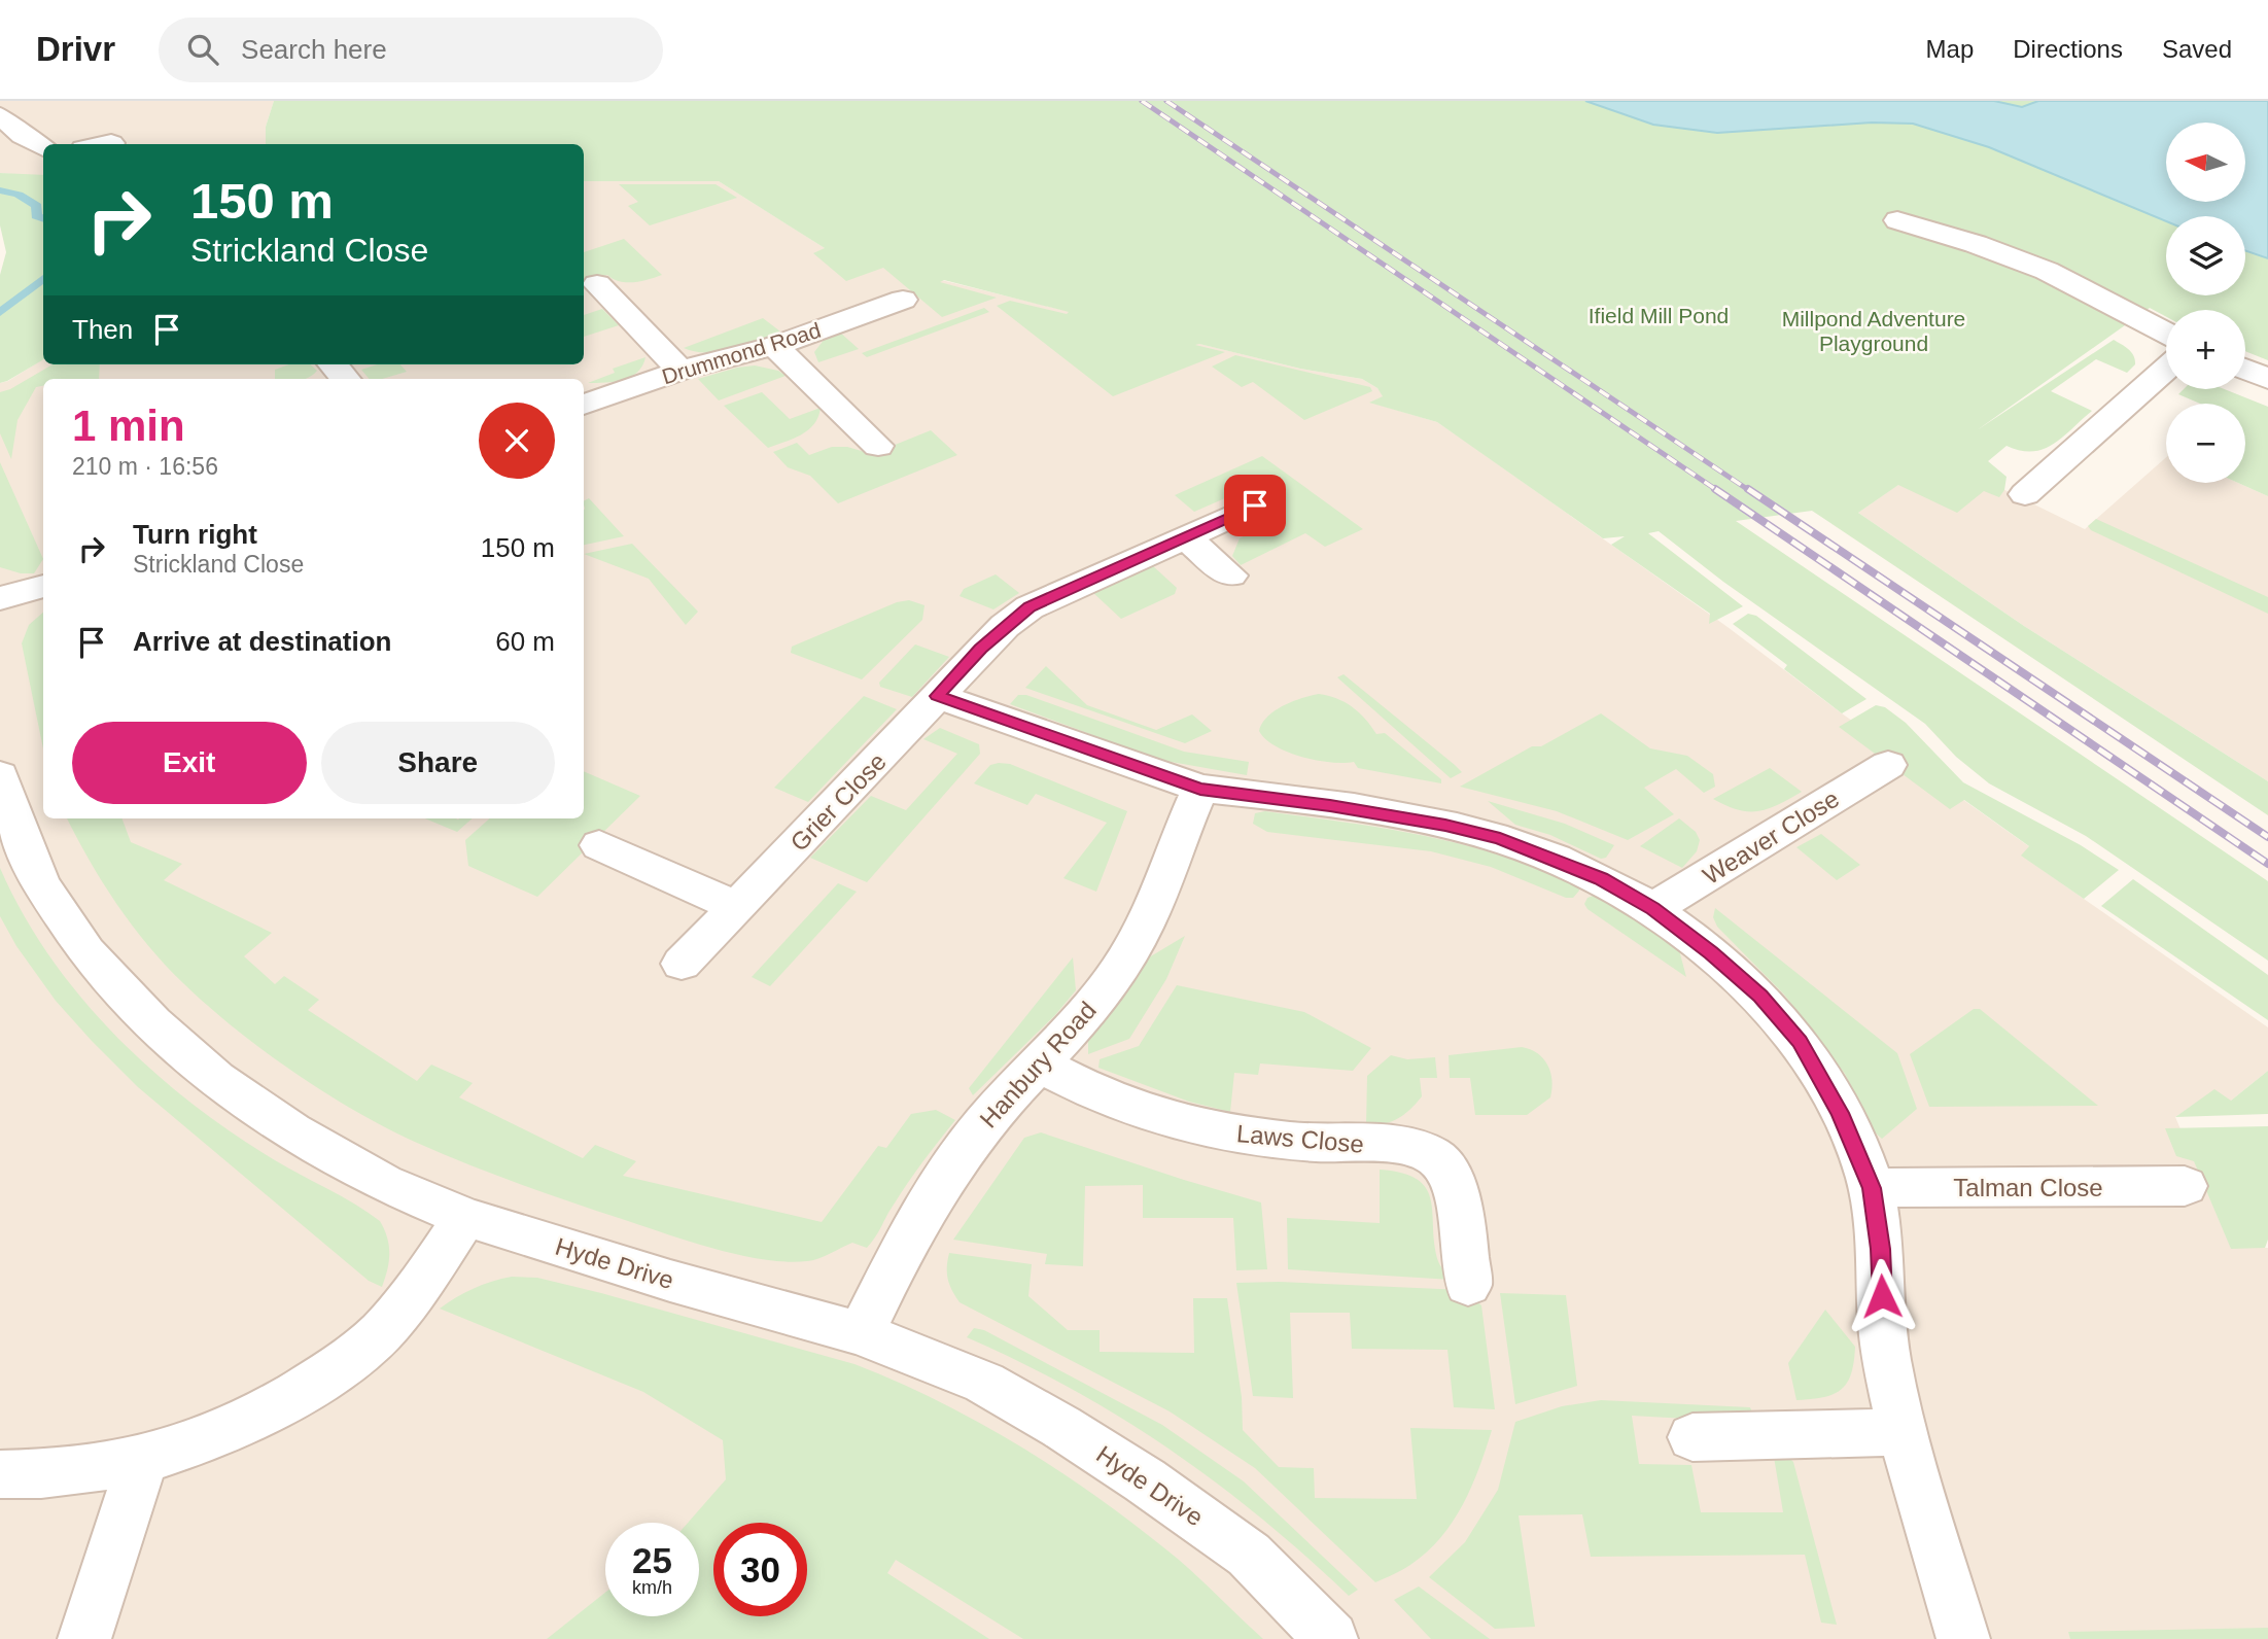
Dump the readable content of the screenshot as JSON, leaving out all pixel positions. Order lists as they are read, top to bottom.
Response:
{
  "streets": {
    "street": [
      "Drummond Road",
      "Grier Close",
      "Weaver Close",
      "Hanbury Road",
      "Laws Close",
      "Talman Close",
      "Hyde Drive"
    ]
  },
  "crossings": [
    ["Hanbury Road", "Laws Close"],
    ["Hanbury Road", "Hyde Drive"]
  ],
  "parks": ["Ifield Mill Pond", "Millpond Adventure Playground"],
  "north": "left",
  "page": {
    "header": "Drivr",
    "search": "Search here",
    "nav": ["Map", "Directions", "Saved"],
    "map_buttons": ["+", "−"],
    "turn": ["150 m", "Strickland Close"],
    "then": "Then",
    "heading": ["1 min", "210 m · 16:56"],
    "list": [
      {
        "name": "Turn right",
        "note": "Strickland Close",
        "value": "150 m"
      },
      {
        "name": "Arrive at destination",
        "value": "60 m"
      }
    ],
    "buttons": ["Exit", "Share"],
    "speed": "25 km/h",
    "limit": "30"
  }
}
